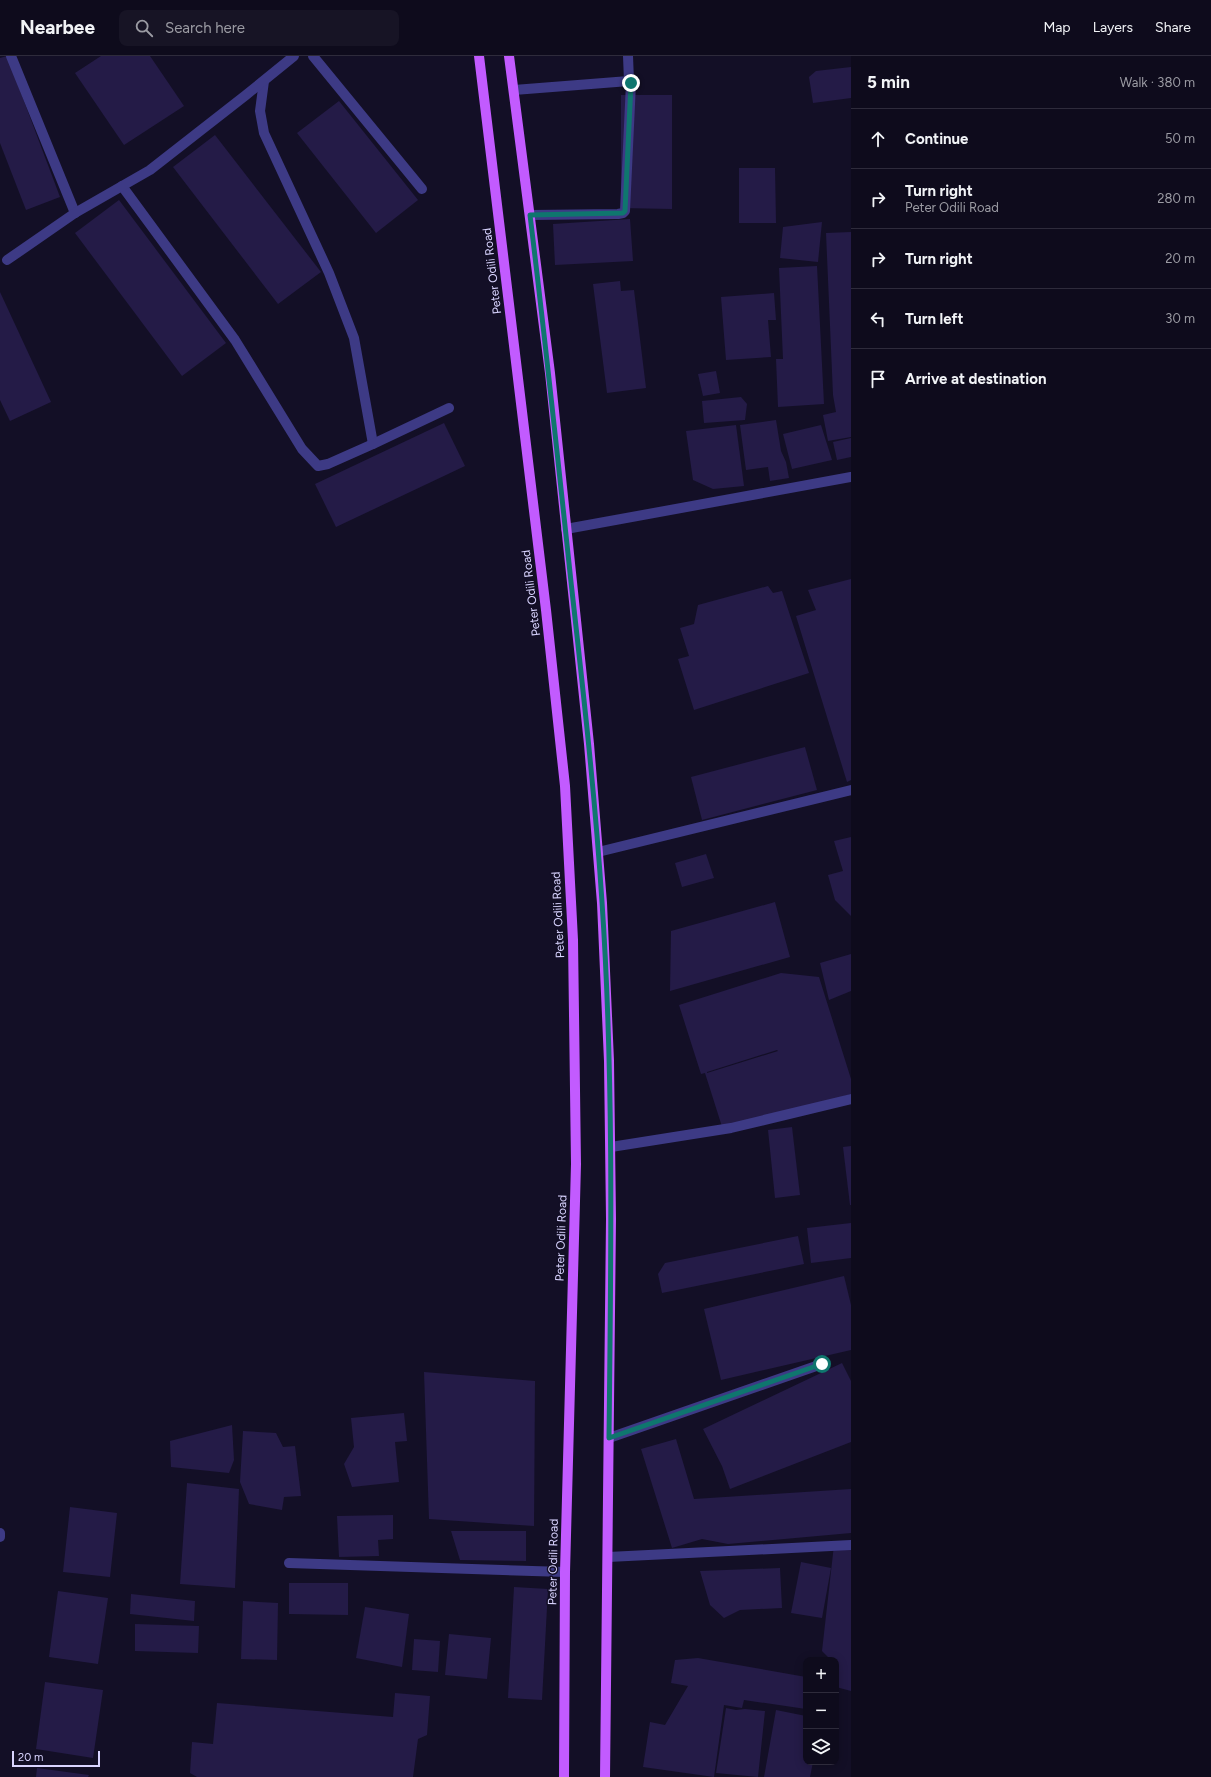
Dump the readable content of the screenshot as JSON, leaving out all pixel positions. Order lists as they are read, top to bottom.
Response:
{
  "streets": {
    "main road": ["Peter Odili Road"]
  },
  "scale_bar": "20 m",
  "page": {
    "header": "Nearbee",
    "search": "Search here",
    "nav": ["Map", "Layers", "Share"],
    "heading": ["5 min", "Walk · 380 m"],
    "list": [
      ["Continue", "50 m"],
      ["Turn right", "Peter Odili Road", "280 m"],
      ["Turn right", "20 m"],
      ["Turn left", "30 m"],
      "Arrive at destination"
    ],
    "map_buttons": ["+", "−"],
    "scale": "20 m"
  }
}
